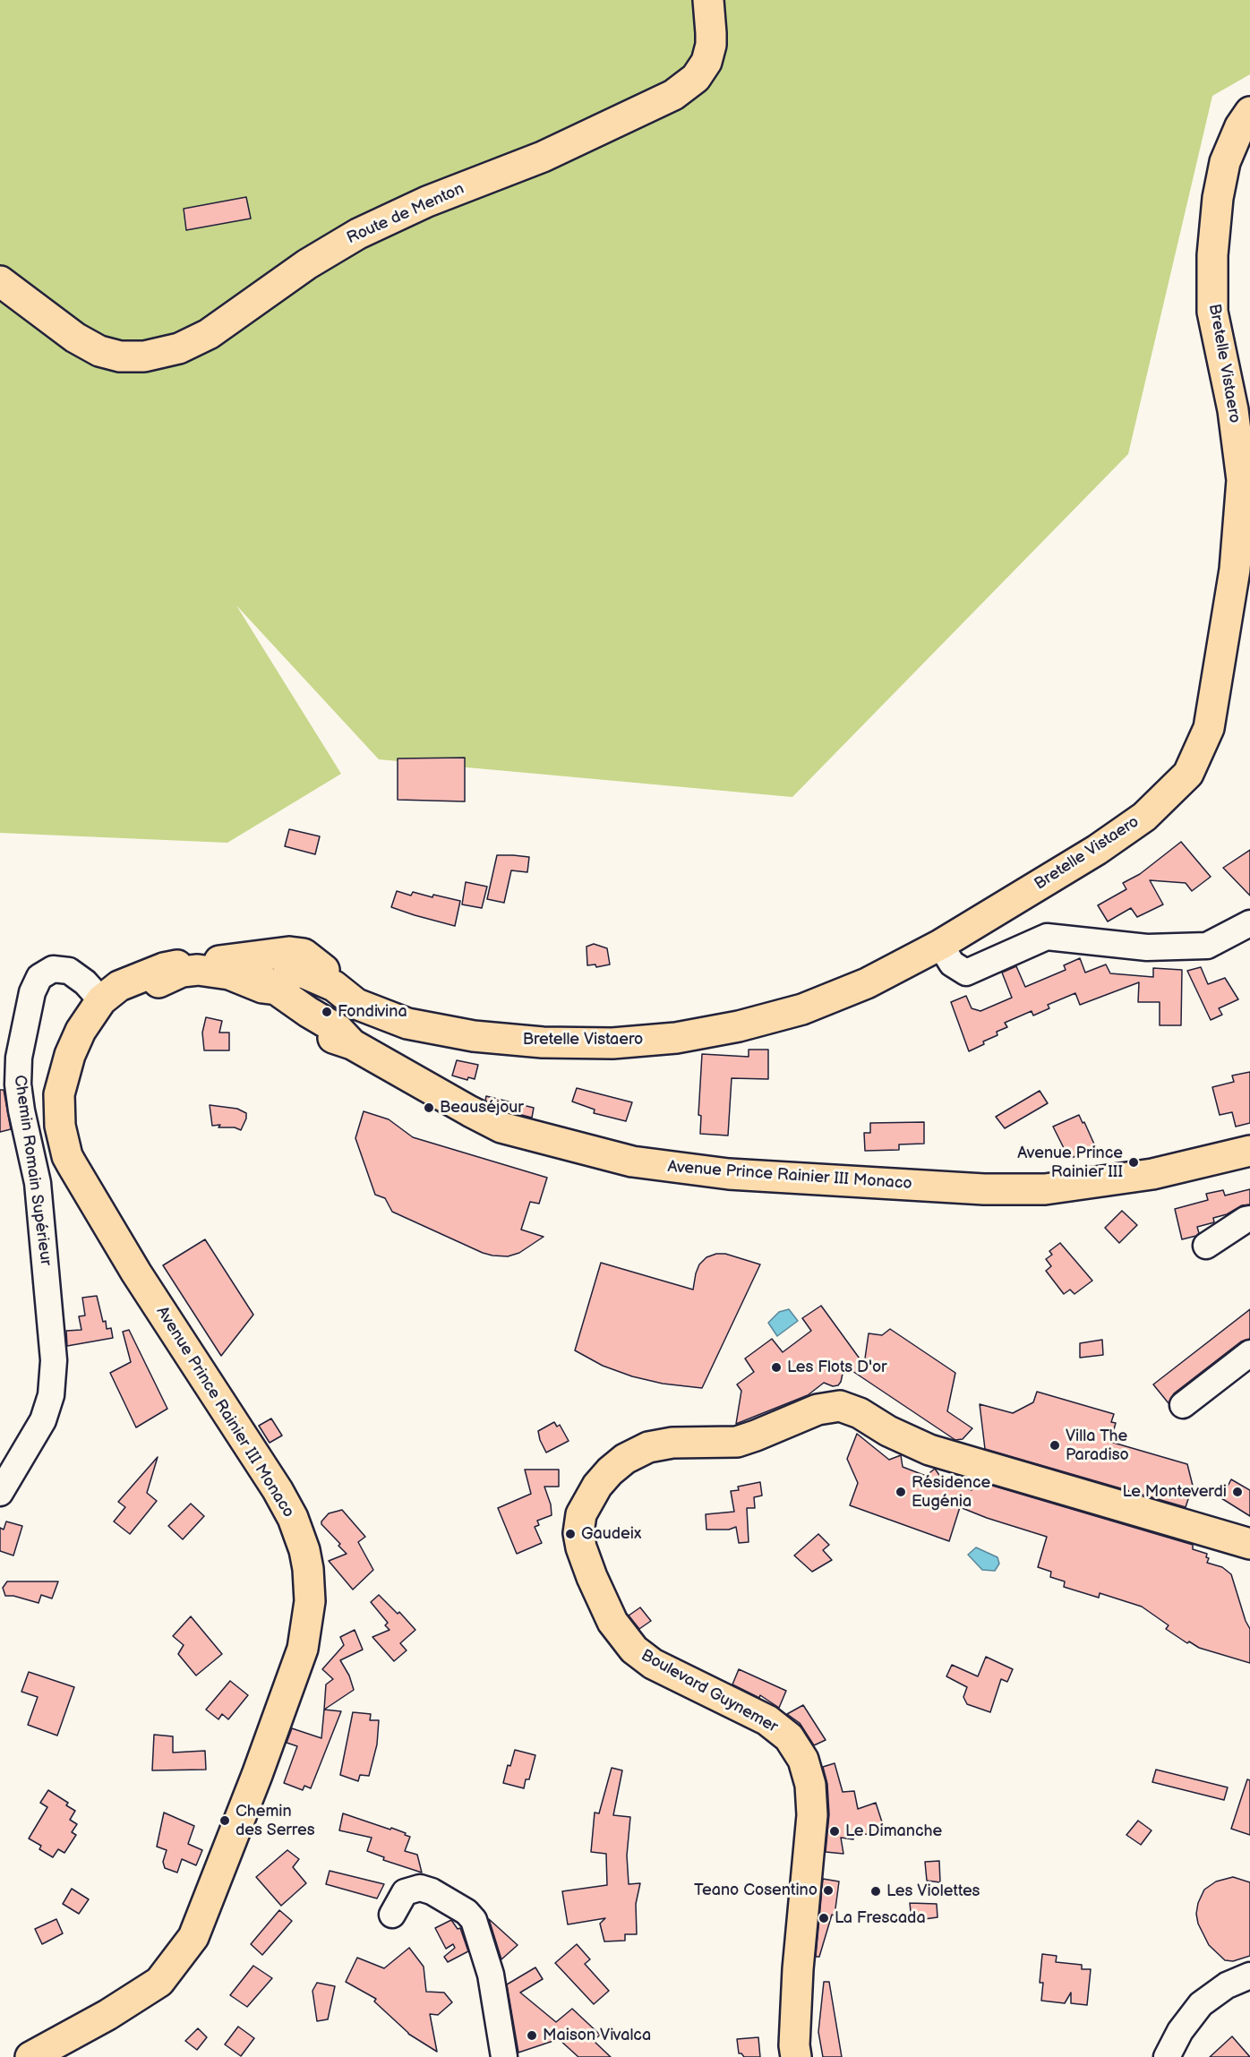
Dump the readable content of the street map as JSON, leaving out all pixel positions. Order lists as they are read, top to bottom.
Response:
{
  "streets": {
    "main road": [
      "Route de Menton",
      "Bretelle Vistaero",
      "Avenue Prince Rainier III Monaco",
      "Boulevard Guynemer"
    ],
    "street": ["Chemin Romain Supérieur"]
  },
  "crossings": [
    ["Bretelle Vistaero", "Avenue Prince Rainier III Monaco"],
    ["Chemin Romain Supérieur", "Avenue Prince Rainier III Monaco"]
  ],
  "places": [
    "Fondivina",
    "Beauséjour",
    "Avenue Prince Rainier III",
    "Les Flots D'or",
    "Villa The Paradiso",
    "Résidence Eugénia",
    "Le Monteverdi",
    "Gaudeix",
    "Chemin des Serres",
    "Le Dimanche",
    "Teano Cosentino",
    "Les Violettes",
    "La Frescada",
    "Maison Vivalca"
  ]
}
